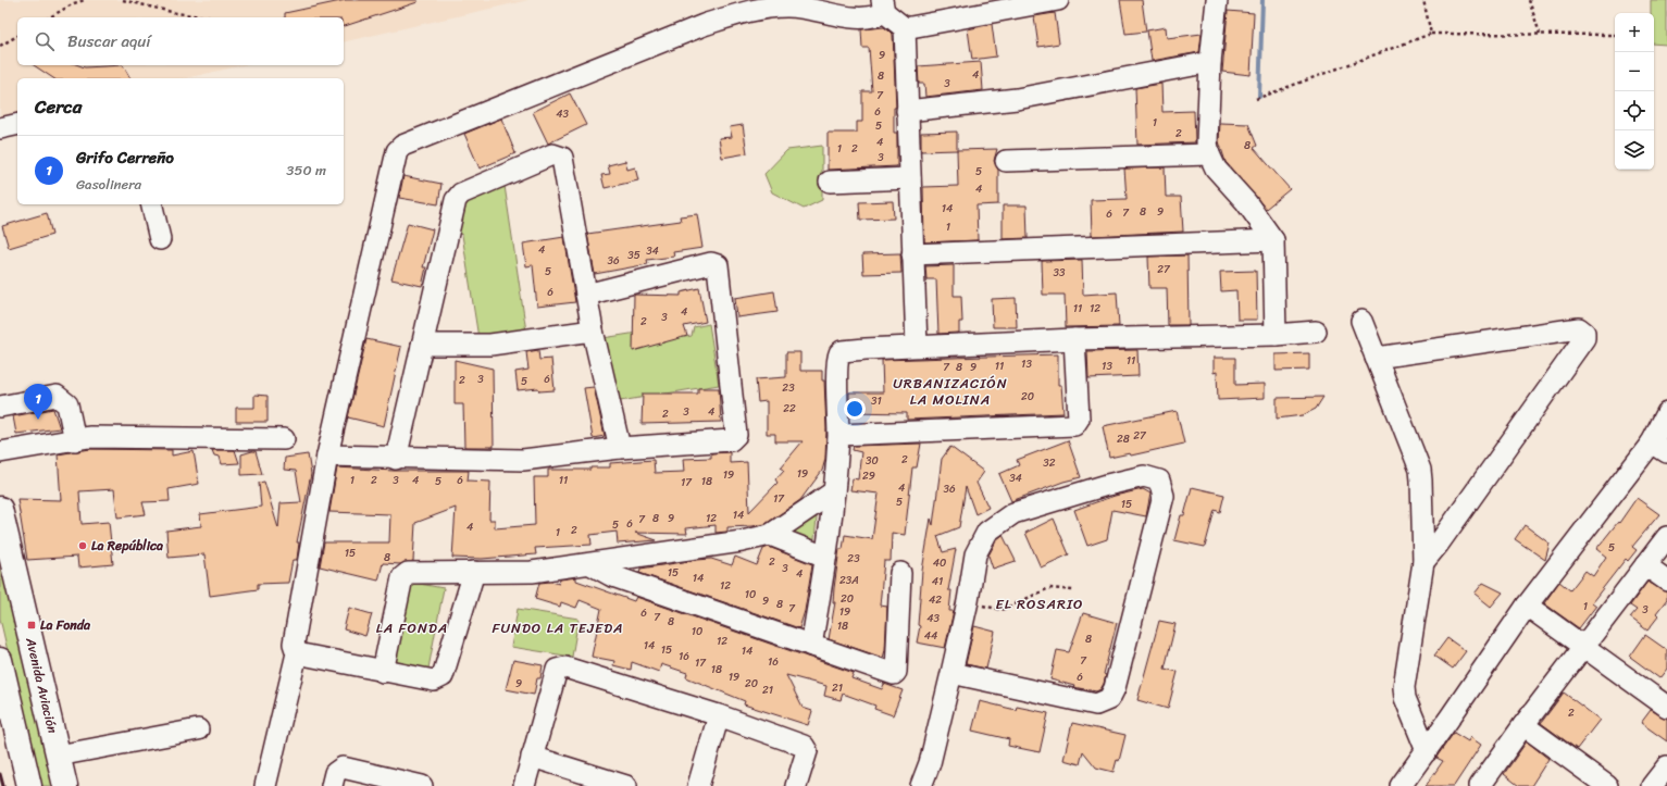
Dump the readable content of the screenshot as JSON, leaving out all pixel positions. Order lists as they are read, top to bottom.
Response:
{
  "streets": {
    "main road": ["Avenida Aviación"]
  },
  "districts": [
    "URBANIZACIÓN LA MOLINA",
    "EL ROSARIO",
    "LA FONDA",
    "FUNDO LA TEJEDA"
  ],
  "places": {
    "other": ["La República"],
    "transit": ["La Fonda"]
  },
  "house_numbers": [
    "9",
    "4",
    "8",
    "3",
    "7",
    "6",
    "43",
    "1",
    "5",
    "2",
    "4",
    "8",
    "1",
    "2",
    "3",
    "5",
    "4",
    "14",
    "8",
    "9",
    "7",
    "6",
    "1",
    "4",
    "34",
    "35",
    "36",
    "27",
    "5",
    "33",
    "6",
    "11",
    "12",
    "4",
    "3",
    "2",
    "11",
    "13",
    "11",
    "13",
    "7",
    "8",
    "9",
    "3",
    "6",
    "2",
    "5",
    "23",
    "20",
    "31",
    "22",
    "3",
    "4",
    "2",
    "27",
    "28",
    "2",
    "30",
    "32",
    "19",
    "19",
    "29",
    "34",
    "1",
    "2",
    "3",
    "4",
    "6",
    "11",
    "5",
    "18",
    "17",
    "4",
    "36",
    "17",
    "5",
    "15",
    "14",
    "8",
    "9",
    "12",
    "7",
    "6",
    "5",
    "4",
    "2",
    "1",
    "5",
    "15",
    "8",
    "23",
    "2",
    "40",
    "3",
    "15",
    "4",
    "14",
    "23A",
    "41",
    "12",
    "10",
    "20",
    "42",
    "9",
    "8",
    "1",
    "7",
    "3",
    "19",
    "6",
    "7",
    "43",
    "8",
    "18",
    "10",
    "44",
    "8",
    "12",
    "14",
    "15",
    "14",
    "16",
    "7",
    "16",
    "17",
    "18",
    "19",
    "6",
    "9",
    "20",
    "21",
    "21",
    "2"
  ],
  "page": {
    "map_buttons": ["+", "−"],
    "search": "Buscar aquí",
    "heading": "Cerca",
    "list": [
      {
        "mark": "1",
        "name": "Grifo Cerreño",
        "note": "Gasolinera",
        "value": "350 m"
      }
    ],
    "pins": "1"
  }
}
